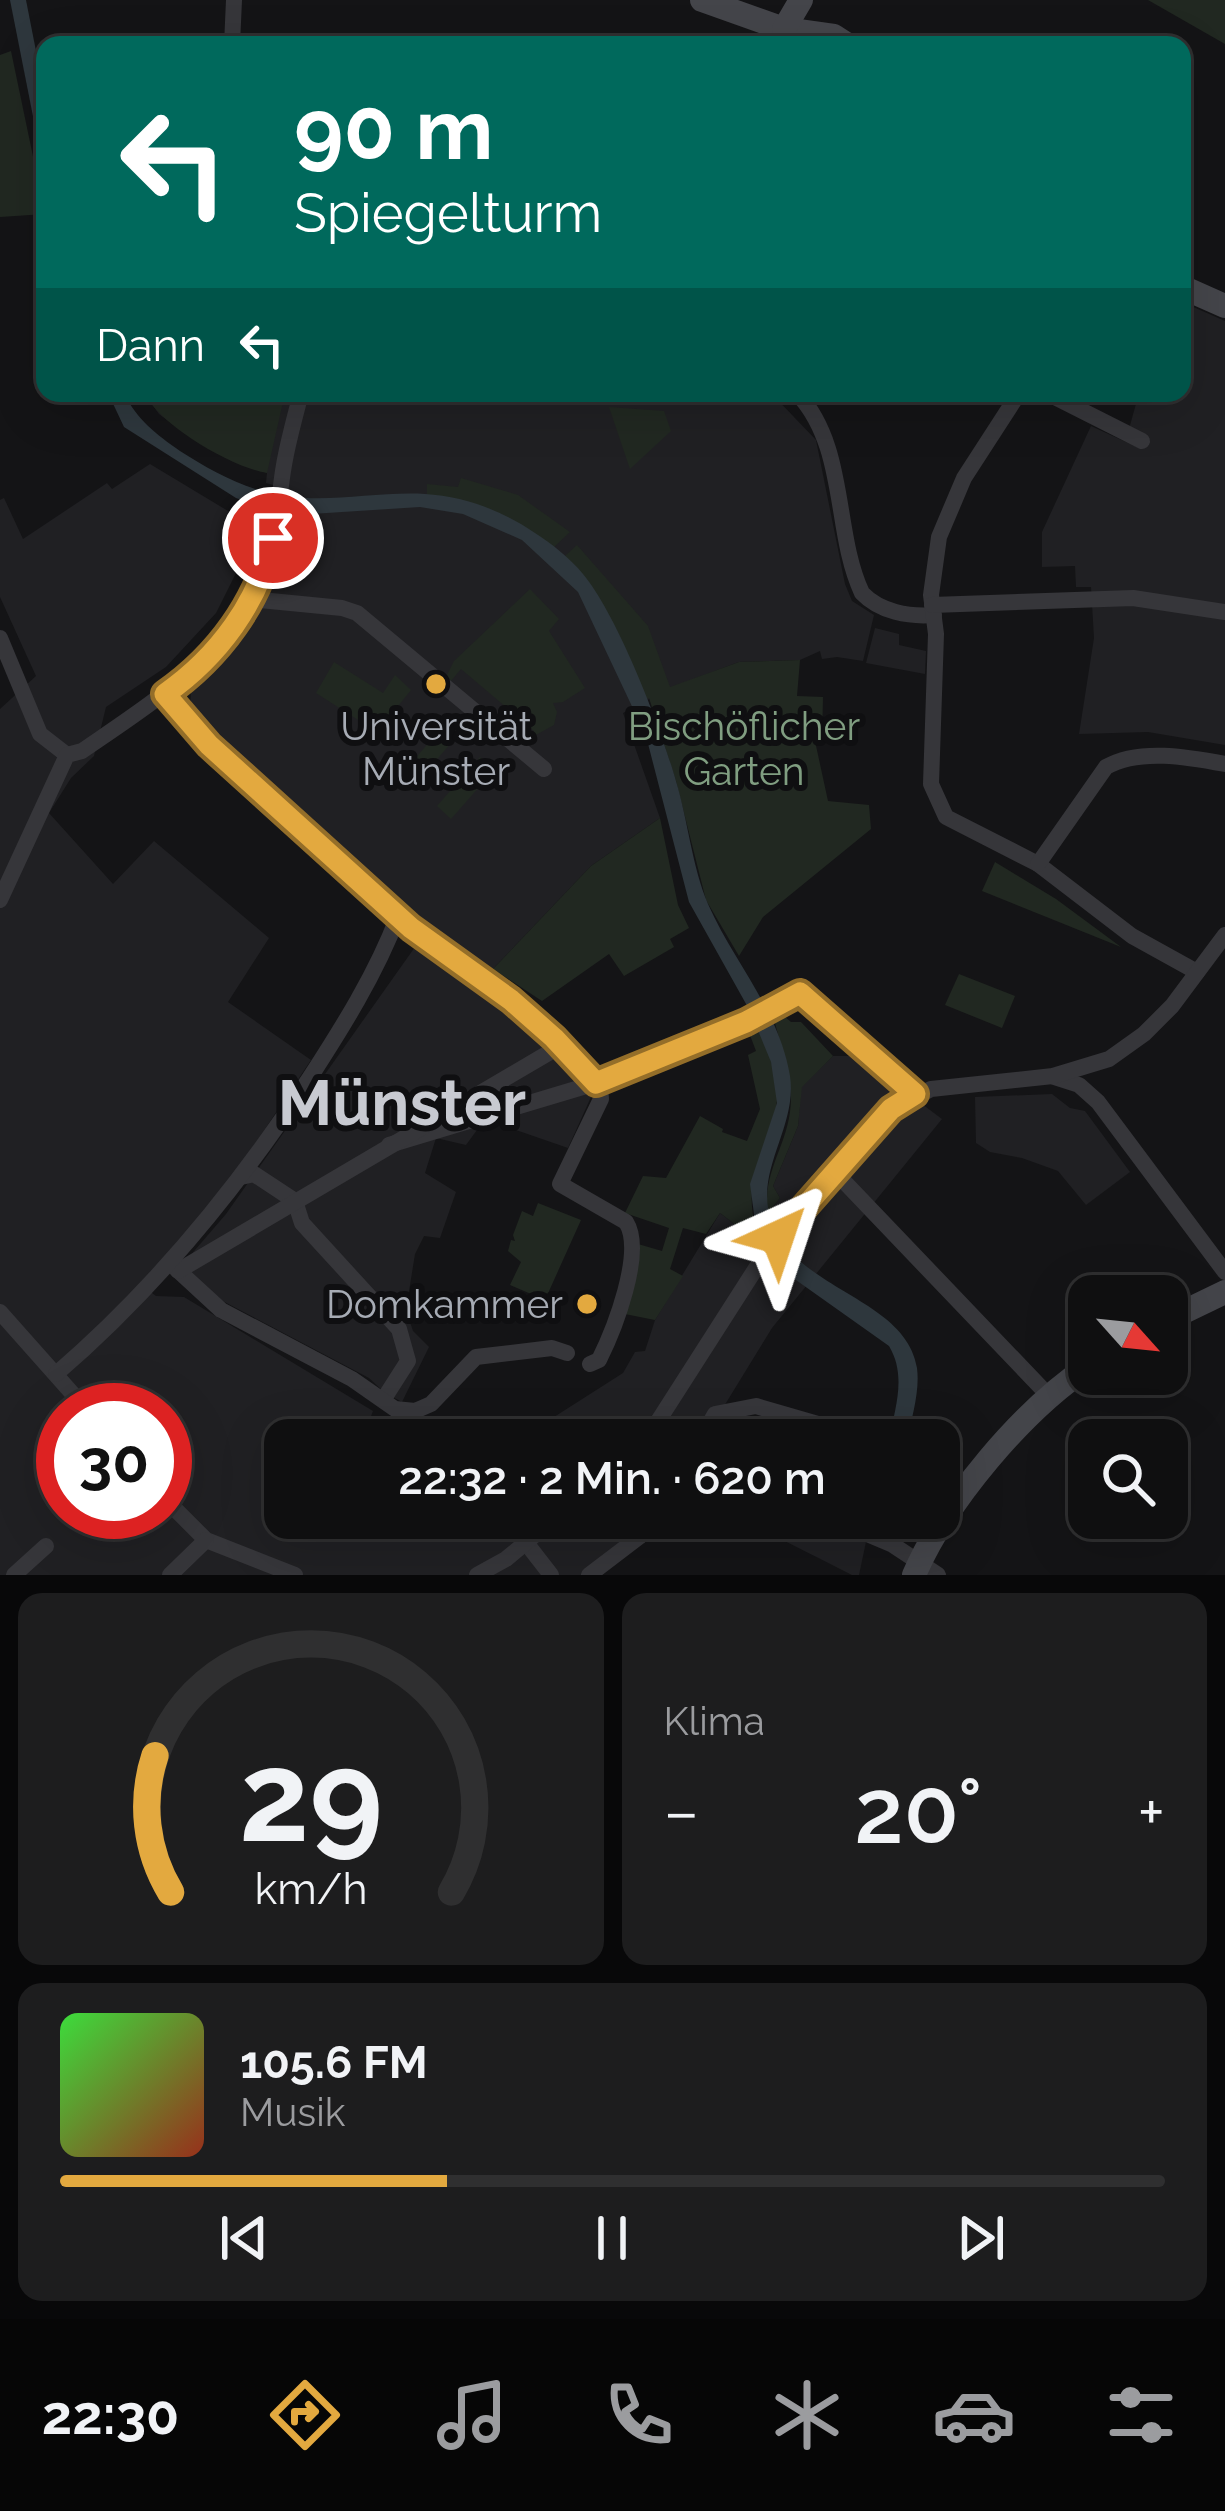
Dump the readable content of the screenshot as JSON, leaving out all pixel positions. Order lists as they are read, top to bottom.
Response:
{
  "districts": ["Münster"],
  "parks": ["Bischöflicher Garten"],
  "places": ["Universität Münster", "Domkammer"],
  "north": "bottom right",
  "page": {
    "turn": ["90 m", "Spiegelturm"],
    "then": "Dann",
    "limit": "30",
    "trip": "22:32 · 2 Min. · 620 m",
    "tile": "Klima",
    "heat": ["−", "20°", "+"],
    "song": ["105.6 FM", "Musik"],
    "tabs": "22:30",
    "gauge": ["29", "km/h"]
  }
}
